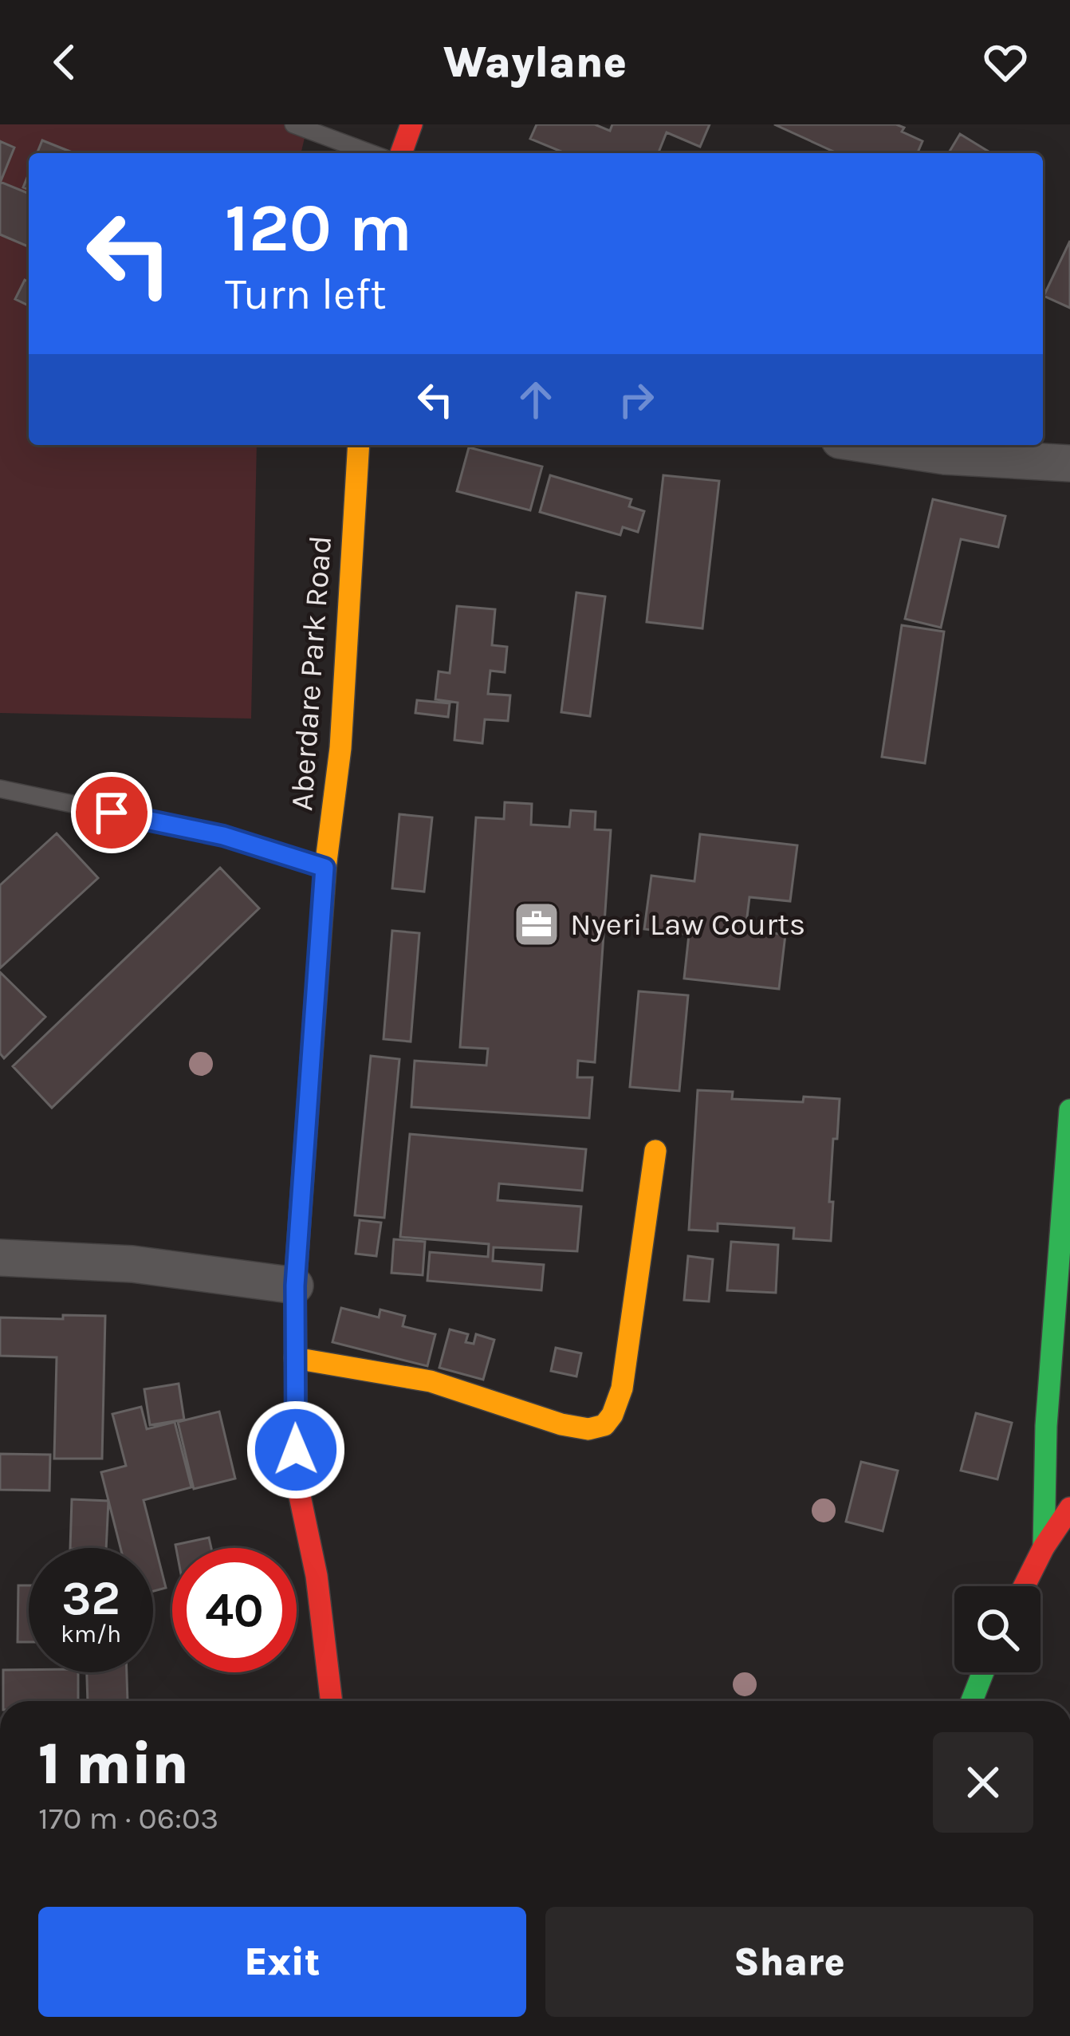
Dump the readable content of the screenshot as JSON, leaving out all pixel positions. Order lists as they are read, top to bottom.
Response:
{
  "streets": {
    "main road": ["Aberdare Park Road"]
  },
  "places": {
    "office": ["Nyeri Law Courts"]
  },
  "page": {
    "header": "Waylane",
    "turn": ["120 m", "Turn left"],
    "speed": "32 km/h",
    "limit": "40",
    "heading": ["1 min", "170 m · 06:03"],
    "buttons": ["Exit", "Share"]
  }
}
